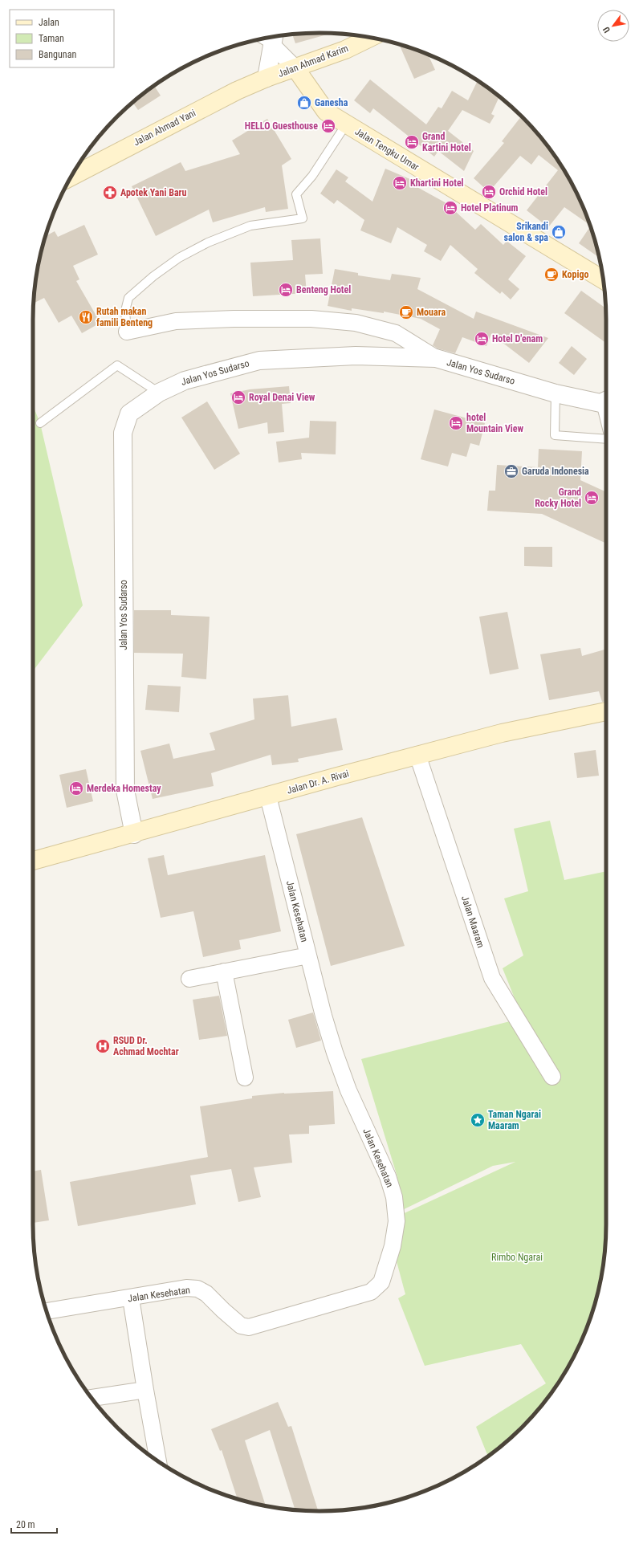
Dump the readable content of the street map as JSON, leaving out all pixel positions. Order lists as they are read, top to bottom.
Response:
{
  "streets": {
    "main road": [
      "Jalan Ahmad Karim",
      "Jalan Ahmad Yani",
      "Jalan Tengku Umar",
      "Jalan Dr. A. Rivai"
    ],
    "street": ["Jalan Yos Sudarso", "Jalan Kesehatan", "Jalan Maaram"]
  },
  "crossings": [
    ["Jalan Ahmad Karim", "Jalan Ahmad Yani"],
    ["Jalan Ahmad Karim", "Jalan Tengku Umar"],
    ["Jalan Yos Sudarso", "Jalan Dr. A. Rivai"],
    ["Jalan Dr. A. Rivai", "Jalan Kesehatan"],
    ["Jalan Dr. A. Rivai", "Jalan Maaram"]
  ],
  "parks": ["Rimbo Ngarai"],
  "places": {
    "shop": ["Ganesha", "Srikandi salon & spa"],
    "hotel": [
      "HELLO Guesthouse",
      "Grand Kartini Hotel",
      "Khartini Hotel",
      "Orchid Hotel",
      "Hotel Platinum",
      "Benteng Hotel",
      "Hotel D'enam",
      "Royal Denai View",
      "hotel Mountain View",
      "Grand Rocky Hotel",
      "Merdeka Homestay"
    ],
    "pharmacy": ["Apotek Yani Baru"],
    "cafe": ["Kopigo", "Mouara"],
    "restaurant": ["Rutah makan famili Benteng"],
    "office": ["Garuda Indonesia"],
    "hospital": ["RSUD Dr. Achmad Mochtar"],
    "place": ["Taman Ngarai Maaram"]
  },
  "legend": ["Jalan", "Taman", "Bangunan"],
  "scale_bar": "20 m",
  "north": "bottom left"
}
